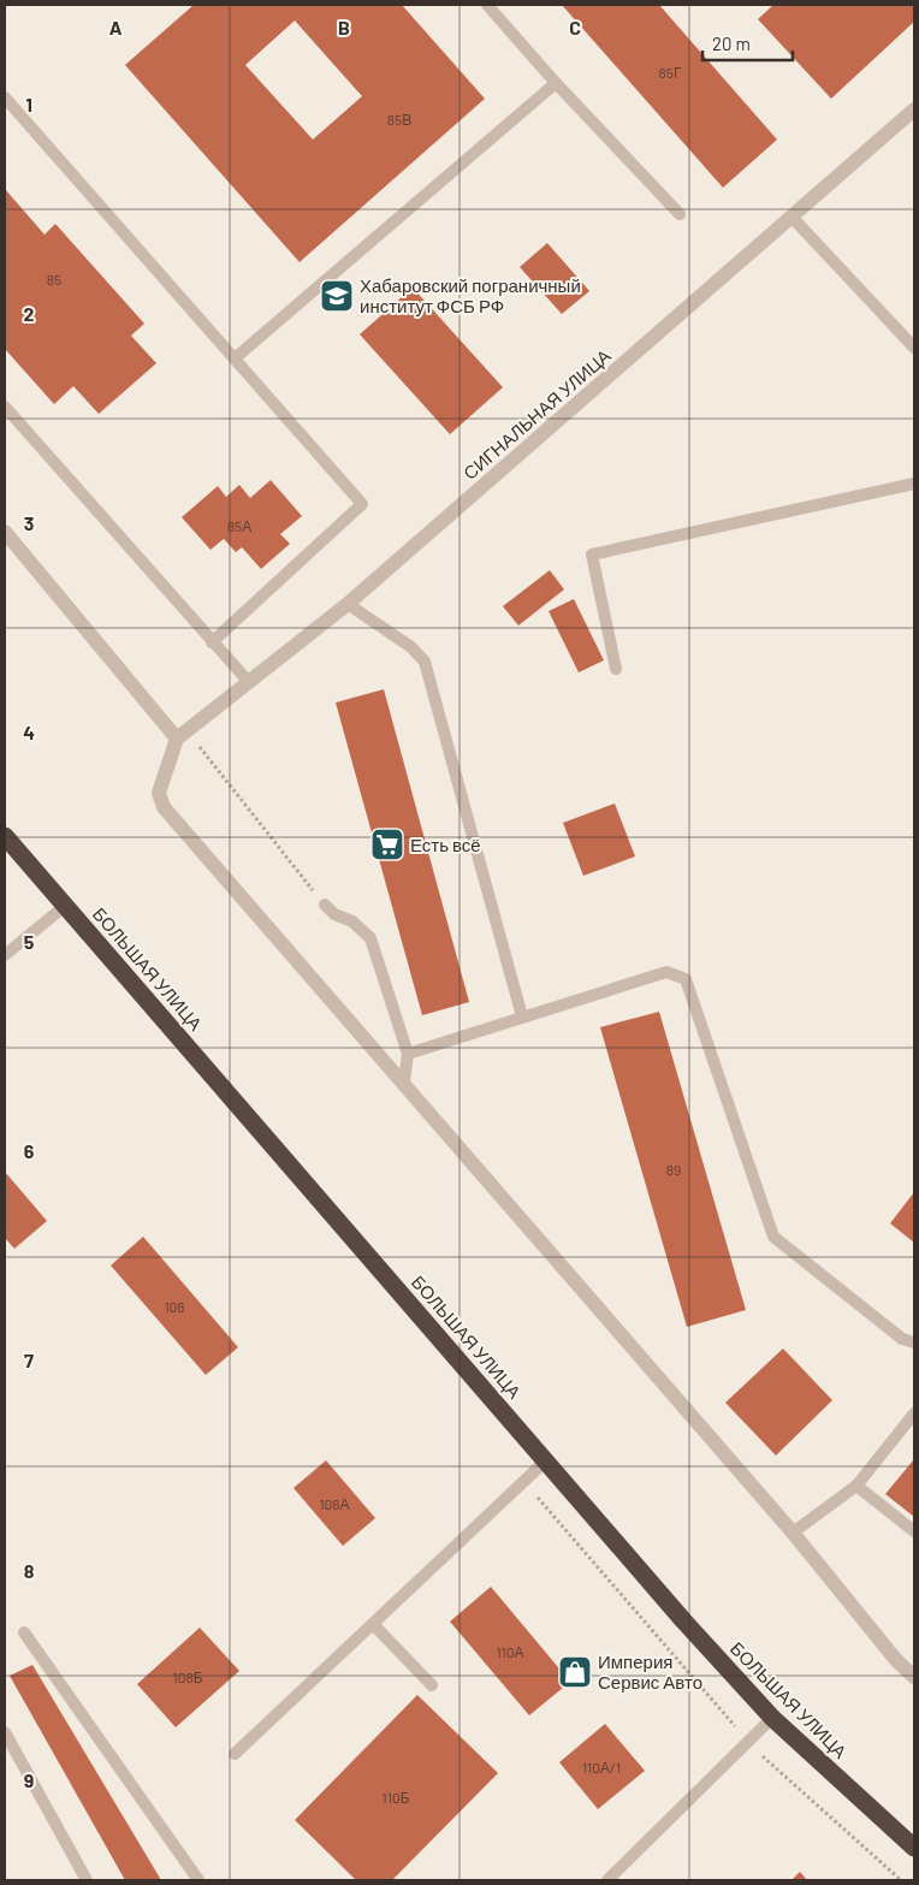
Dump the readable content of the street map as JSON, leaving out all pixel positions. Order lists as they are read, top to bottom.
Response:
{
  "streets": {
    "highway": ["БОЛЬШАЯ УЛИЦА"],
    "street": ["СИГНАЛЬНАЯ УЛИЦА"]
  },
  "places": {
    "school or university": ["Хабаровский пограничный институт ФСБ РФ"],
    "supermarket": ["Есть всё"],
    "shop": ["Империя Сервис Авто"]
  },
  "house_numbers": [
    "85Г",
    "85В",
    "85",
    "85А",
    "89",
    "108",
    "108А",
    "110А",
    "108Б",
    "110А/1",
    "110Б"
  ],
  "scale_bar": "20 m",
  "grid": {
    "columns": ["A", "B", "C"],
    "rows": [
      "1",
      "2",
      "3",
      "4",
      "5",
      "6",
      "7",
      "8",
      "9"
    ]
  }
}
